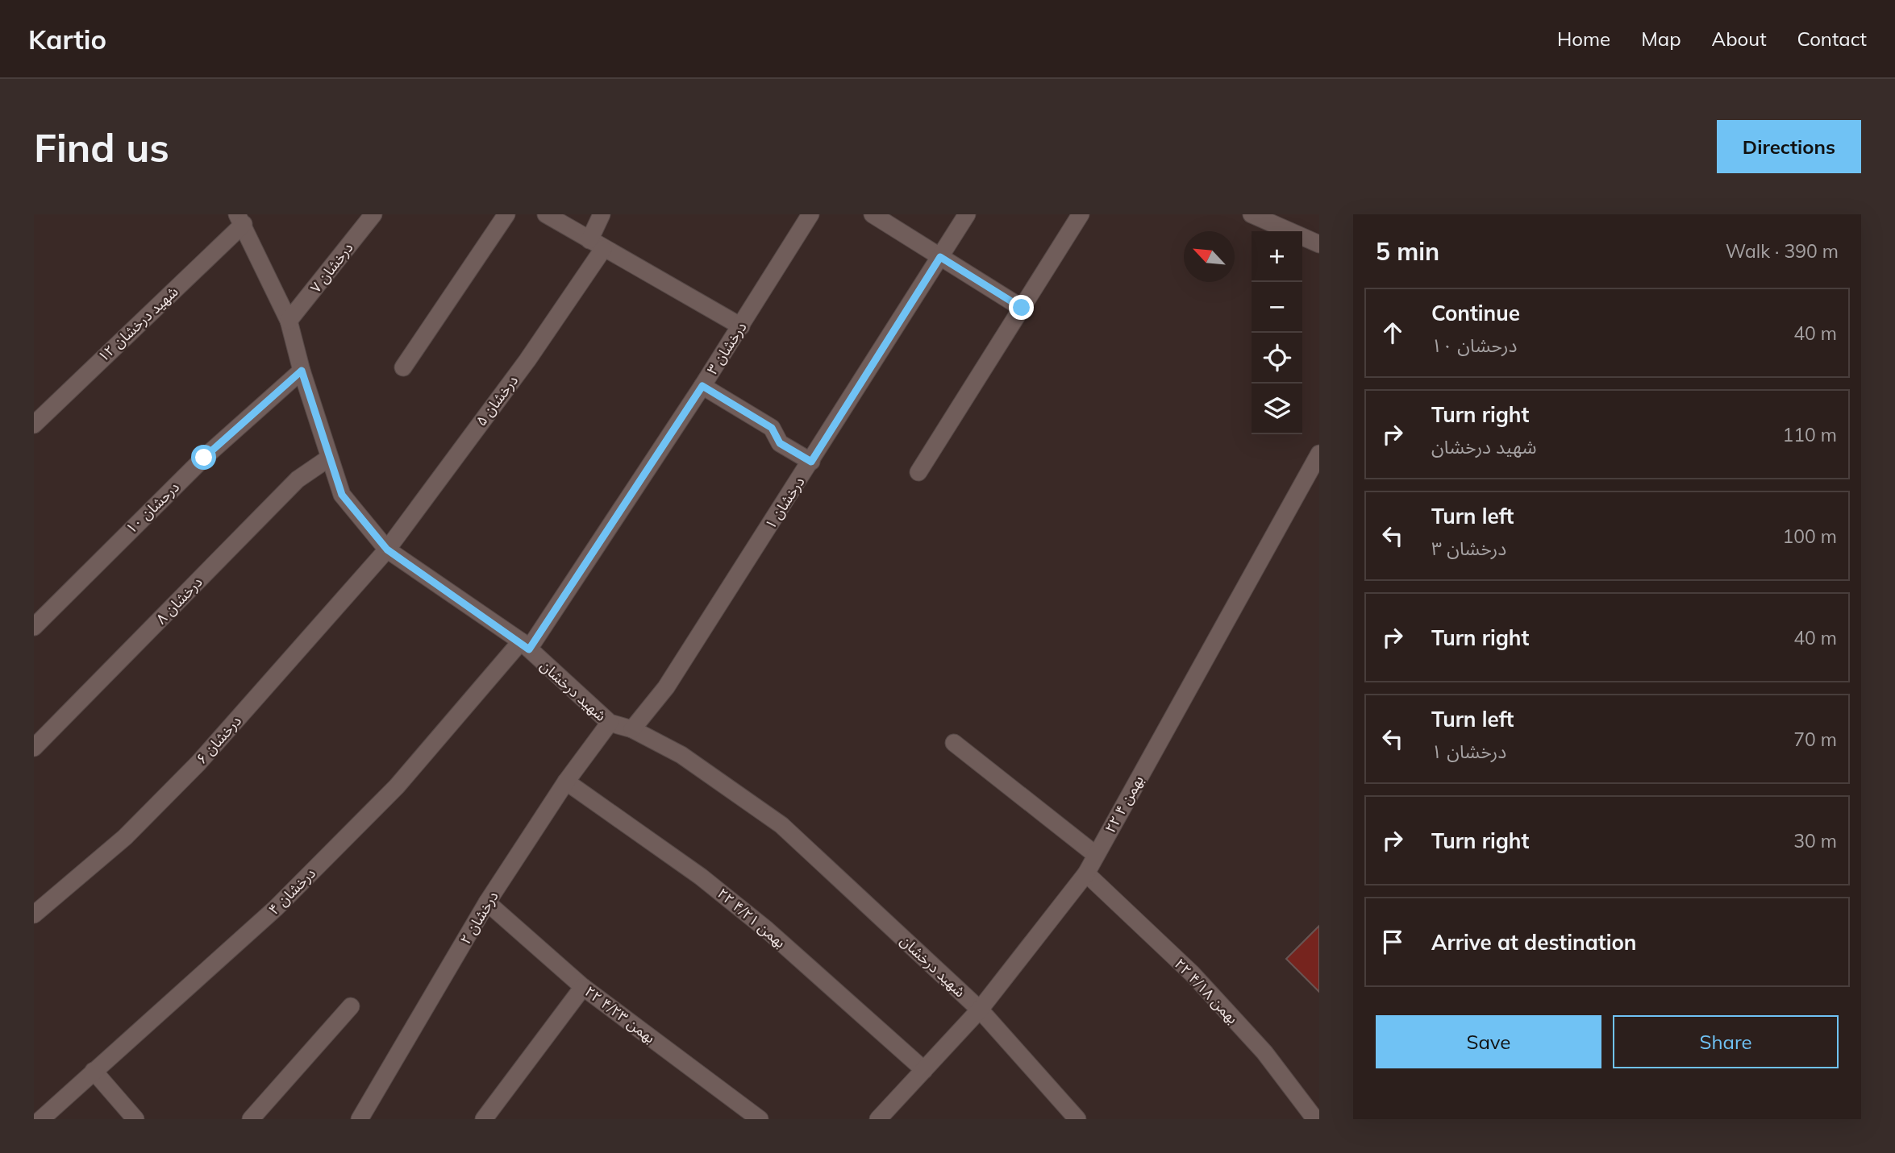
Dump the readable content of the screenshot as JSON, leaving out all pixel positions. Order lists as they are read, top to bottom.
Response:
{
  "streets": {
    "street": [
      "درخشان ۷",
      "شهید درخشان ۱۲",
      "درخشان ۳",
      "درخشان ۵",
      "درخشان ۱",
      "درحشان ۱۰",
      "درخشان ۸",
      "شهید درخشان",
      "درخشان ۶",
      "۲۲ بهمن ۴",
      "درخشان ۴",
      "درخشان ۲",
      "۲۲ بهمن ۴/۲۱",
      "۲۲ بهمن ۴/۱۸",
      "۲۲ بهمن ۴/۲۳"
    ]
  },
  "crossings": [
    ["درخشان ۷", "شهید درخشان"],
    ["شهید درخشان ۱۲", "شهید درخشان"],
    ["درخشان ۳", "شهید درخشان"],
    ["درخشان ۳", "درخشان ۴"],
    ["درخشان ۵", "شهید درخشان"],
    ["درخشان ۵", "درخشان ۶"],
    ["درخشان ۱", "شهید درخشان"],
    ["درحشان ۱۰", "شهید درخشان"],
    ["درخشان ۸", "شهید درخشان"],
    ["شهید درخشان", "درخشان ۶"],
    ["شهید درخشان", "۲۲ بهمن ۴"],
    ["شهید درخشان", "درخشان ۴"],
    ["شهید درخشان", "درخشان ۲"],
    ["۲۲ بهمن ۴", "۲۲ بهمن ۴/۲۱"],
    ["۲۲ بهمن ۴", "۲۲ بهمن ۴/۱۸"],
    ["درخشان ۲", "۲۲ بهمن ۴/۲۱"],
    ["درخشان ۲", "۲۲ بهمن ۴/۲۳"]
  ],
  "north": "top left",
  "page": {
    "header": "Kartio",
    "nav": [
      "Home",
      "Map",
      "About",
      "Contact"
    ],
    "buttons": [
      "Directions",
      ["Save", "Share"]
    ],
    "title": "Find us",
    "heading": ["5 min", "Walk · 390 m"],
    "map_buttons": ["+", "−"],
    "list": [
      ["Continue", "درحشان ۱۰", "40 m"],
      ["Turn right", "شهید درخشان", "110 m"],
      ["Turn left", "درخشان ۳", "100 m"],
      ["Turn right", "40 m"],
      ["Turn left", "درخشان ۱", "70 m"],
      ["Turn right", "30 m"],
      "Arrive at destination"
    ]
  }
}
